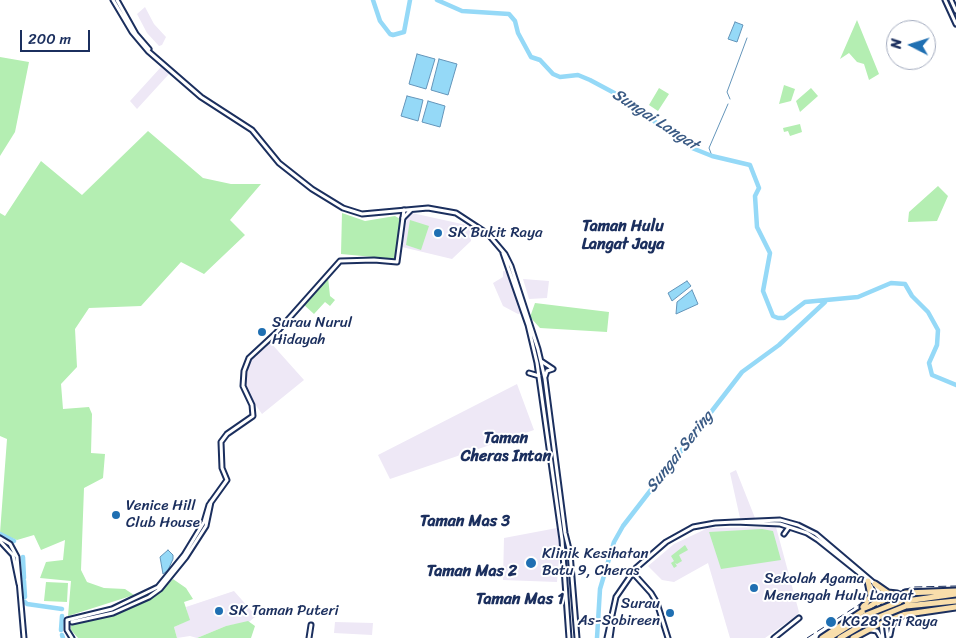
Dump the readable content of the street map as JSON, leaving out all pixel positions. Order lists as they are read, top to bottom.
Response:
{
  "districts": [
    "Taman Hulu Langat Jaya",
    "Taman Cheras Intan",
    "Taman Mas 3",
    "Taman Mas 2",
    "Taman Mas 1"
  ],
  "water": ["Sungai Langat", "Sungai Sering"],
  "places": [
    "SK Bukit Raya",
    "Surau Nurul Hidayah",
    "Venice Hill Club House",
    "Klinik Kesihatan Batu 9, Cheras",
    "Sekolah Agama Menengah Hulu Langat",
    "SK Taman Puteri",
    "Surau As-Sobireen",
    "KG28 Sri Raya"
  ],
  "scale_bar": "200 m",
  "north": "left"
}
